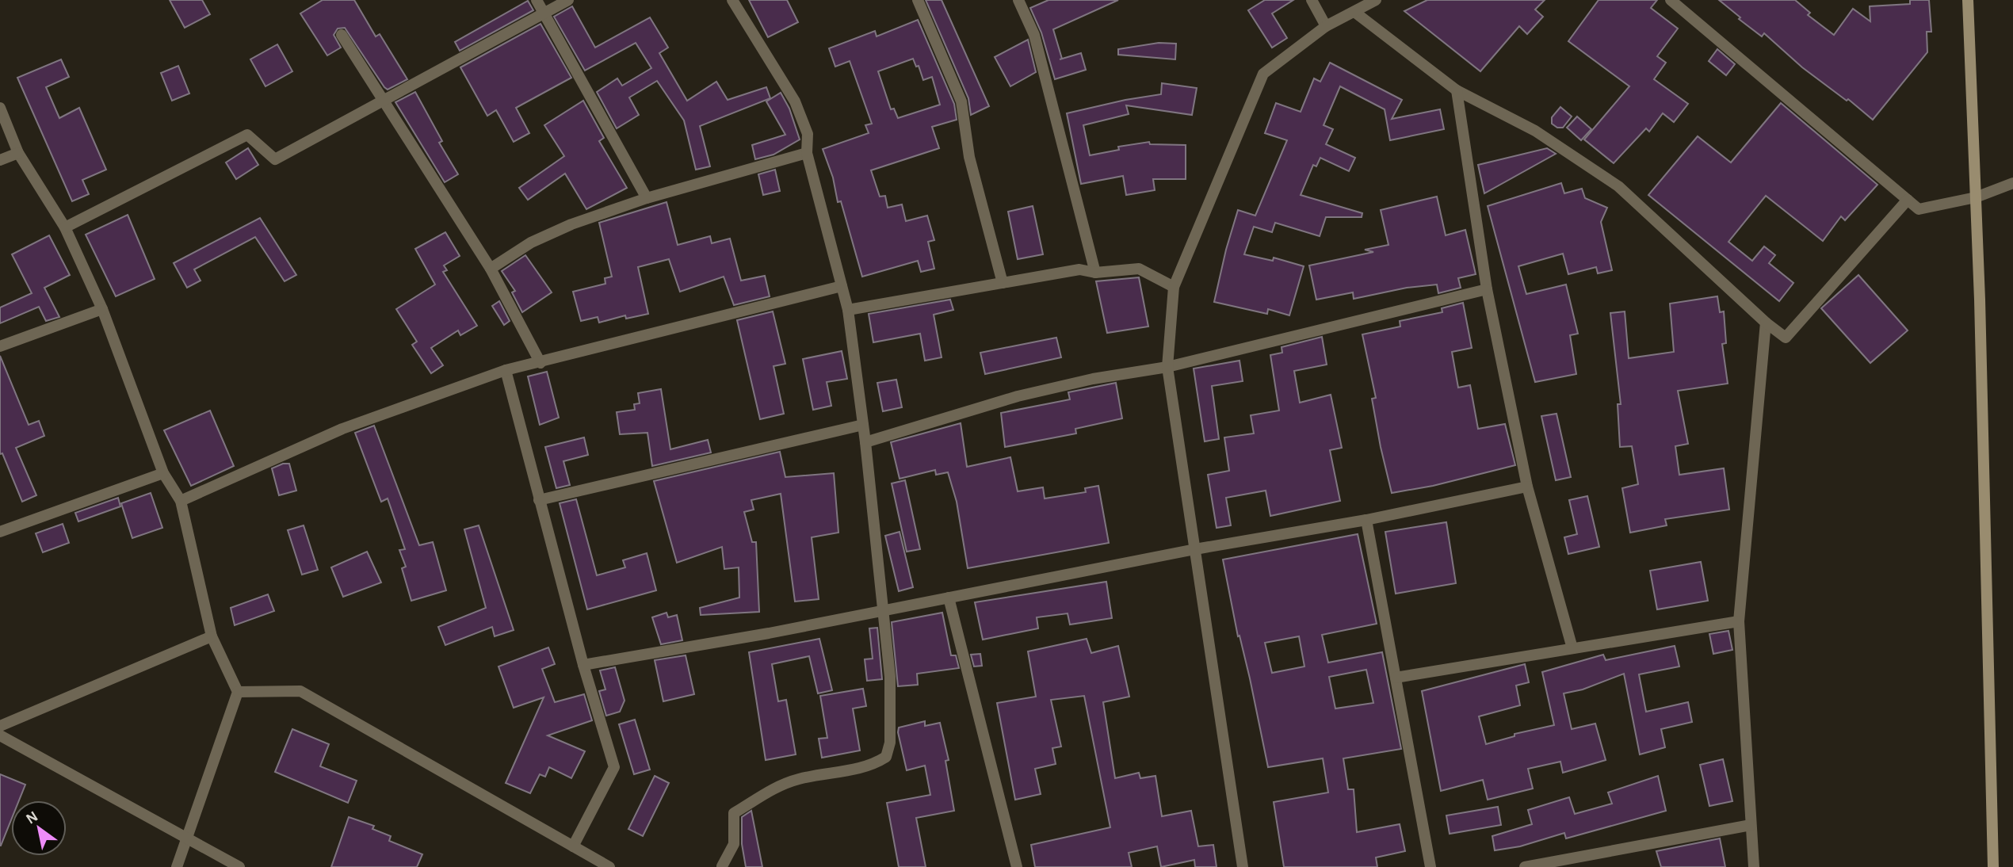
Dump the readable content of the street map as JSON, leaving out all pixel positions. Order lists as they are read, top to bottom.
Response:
{
  "north": "top left"
}
